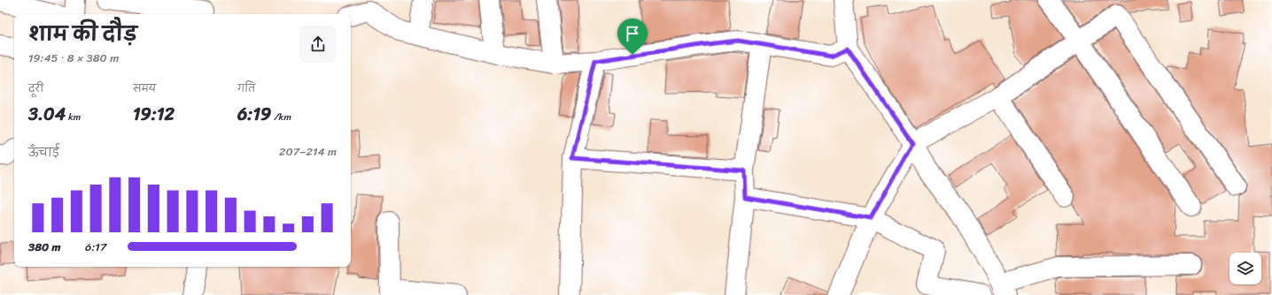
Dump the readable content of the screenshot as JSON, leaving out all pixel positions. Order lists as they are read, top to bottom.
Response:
{
  "page": {
    "heading": ["शाम की दौड़", "19:45 · 8 × 380 m"],
    "stats": [
      ["दूरी", "3.04 km"],
      ["समय", "19:12"],
      ["गति", "6:19 /km"]
    ],
    "chart": ["ऊँचाई", "207–214 m"],
    "list": [
      {
        "name": "380 m",
        "note": "6:17"
      }
    ]
  }
}
